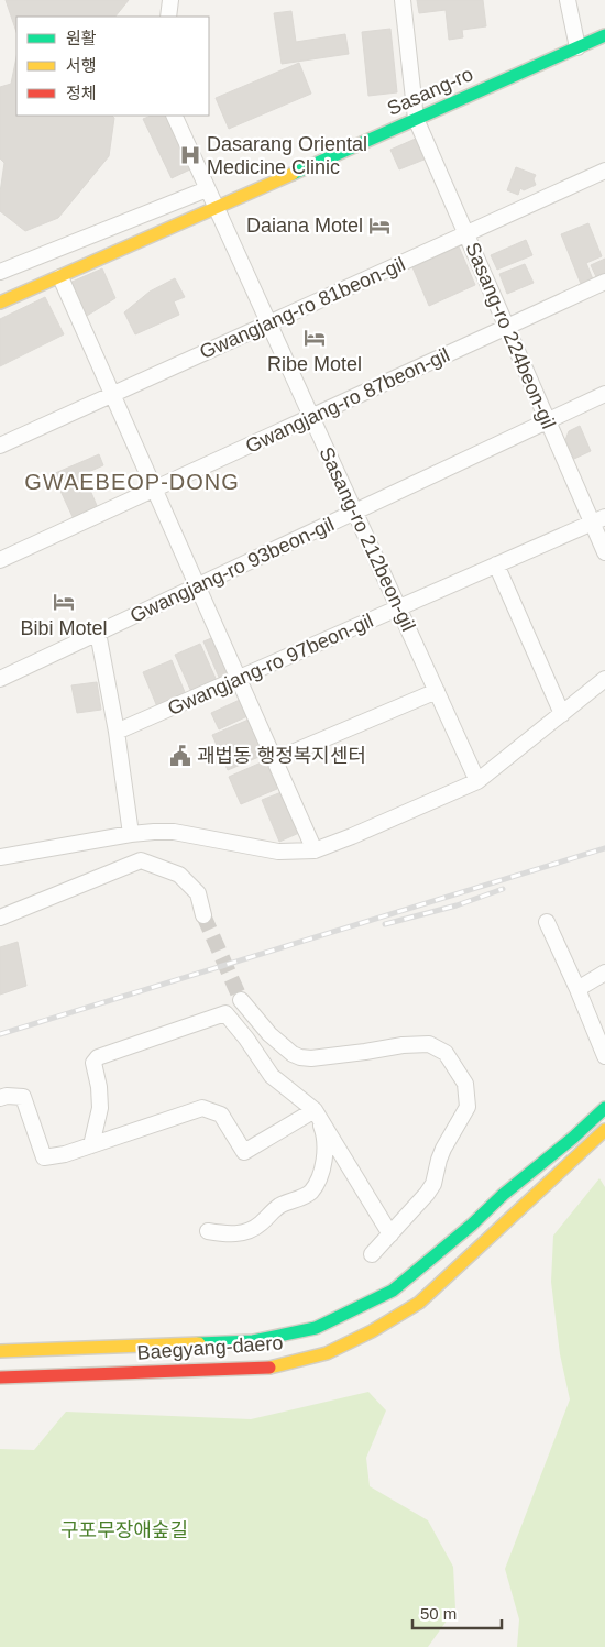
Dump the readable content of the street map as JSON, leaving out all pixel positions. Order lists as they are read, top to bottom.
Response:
{
  "streets": {
    "main road": ["Sasang-ro", "Baegyang-daero"],
    "street": [
      "Gwangjang-ro 81beon-gil",
      "Sasang-ro 224beon-gil",
      "Gwangjang-ro 87beon-gil",
      "Sasang-ro 212beon-gil",
      "Gwangjang-ro 93beon-gil",
      "Gwangjang-ro 97beon-gil"
    ]
  },
  "crossings": [
    ["Sasang-ro", "Sasang-ro 224beon-gil"],
    ["Sasang-ro", "Sasang-ro 212beon-gil"],
    ["Gwangjang-ro 81beon-gil", "Sasang-ro 224beon-gil"],
    ["Gwangjang-ro 81beon-gil", "Sasang-ro 212beon-gil"],
    ["Sasang-ro 224beon-gil", "Gwangjang-ro 87beon-gil"],
    ["Sasang-ro 224beon-gil", "Gwangjang-ro 93beon-gil"],
    ["Sasang-ro 224beon-gil", "Gwangjang-ro 97beon-gil"],
    ["Gwangjang-ro 87beon-gil", "Sasang-ro 212beon-gil"],
    ["Sasang-ro 212beon-gil", "Gwangjang-ro 93beon-gil"],
    ["Sasang-ro 212beon-gil", "Gwangjang-ro 97beon-gil"]
  ],
  "districts": ["GWAEBEOP-DONG"],
  "parks": ["구포무장애숲길"],
  "places": {
    "hospital": ["Dasarang Oriental Medicine Clinic"],
    "hotel": ["Daiana Motel", "Ribe Motel", "Bibi Motel"],
    "public building": ["괘법동 행정복지센터"]
  },
  "legend": ["원활", "서행", "정체"],
  "scale_bar": "50 m"
}
